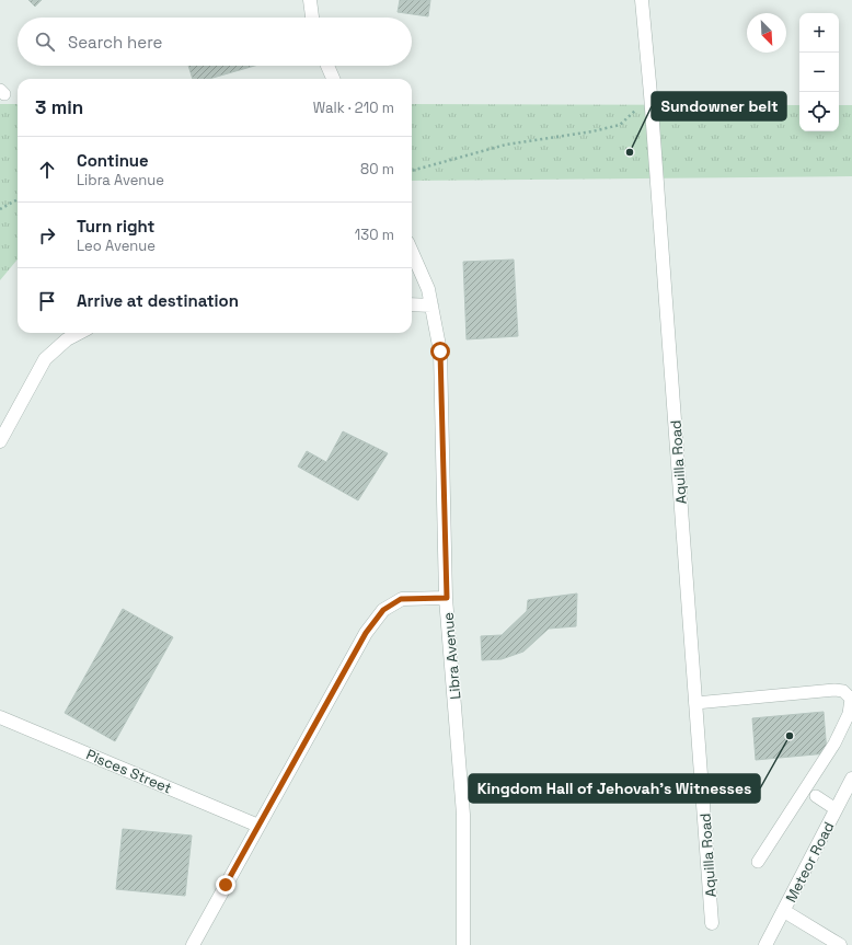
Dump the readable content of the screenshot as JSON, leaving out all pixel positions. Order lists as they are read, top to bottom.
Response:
{
  "streets": {
    "street": [
      "Aquilla Road",
      "Libra Avenue",
      "Pisces Street",
      "Meteor Road"
    ]
  },
  "places": ["Sundowner belt", "Kingdom Hall of Jehovah's Witnesses"],
  "north": "bottom right",
  "page": {
    "map_buttons": ["+", "−"],
    "search": "Search here",
    "heading": ["3 min", "Walk · 210 m"],
    "list": [
      ["Continue", "Libra Avenue", "80 m"],
      ["Turn right", "Leo Avenue", "130 m"],
      "Arrive at destination"
    ]
  }
}
